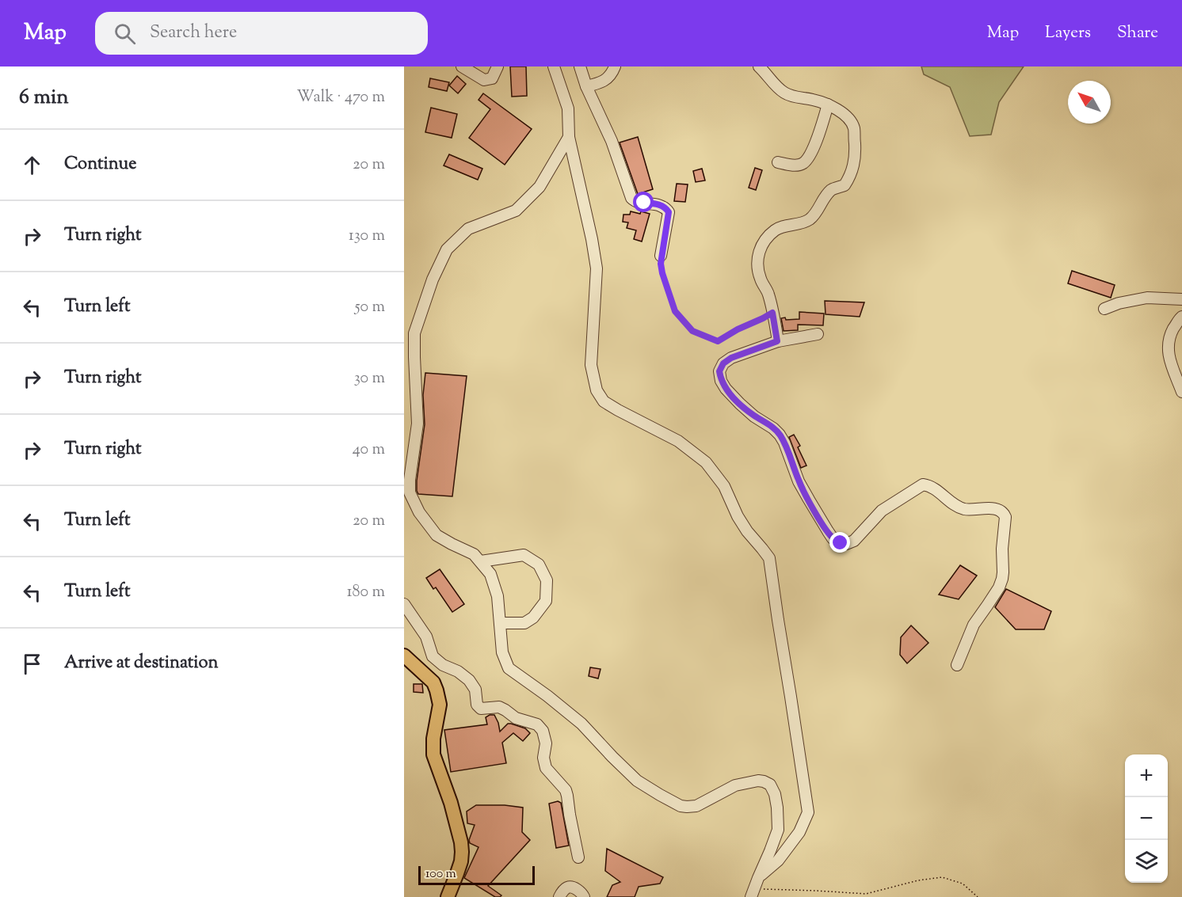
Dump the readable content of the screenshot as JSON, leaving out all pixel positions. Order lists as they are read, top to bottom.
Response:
{
  "scale_bar": "100 m",
  "north": "top left",
  "page": {
    "header": "Map",
    "search": "Search here",
    "nav": ["Map", "Layers", "Share"],
    "heading": ["6 min", "Walk · 470 m"],
    "list": [
      ["Continue", "20 m"],
      ["Turn right", "130 m"],
      ["Turn left", "50 m"],
      ["Turn right", "30 m"],
      ["Turn right", "40 m"],
      ["Turn left", "20 m"],
      ["Turn left", "180 m"],
      "Arrive at destination"
    ],
    "map_buttons": ["+", "−"],
    "scale": "100 m"
  }
}
